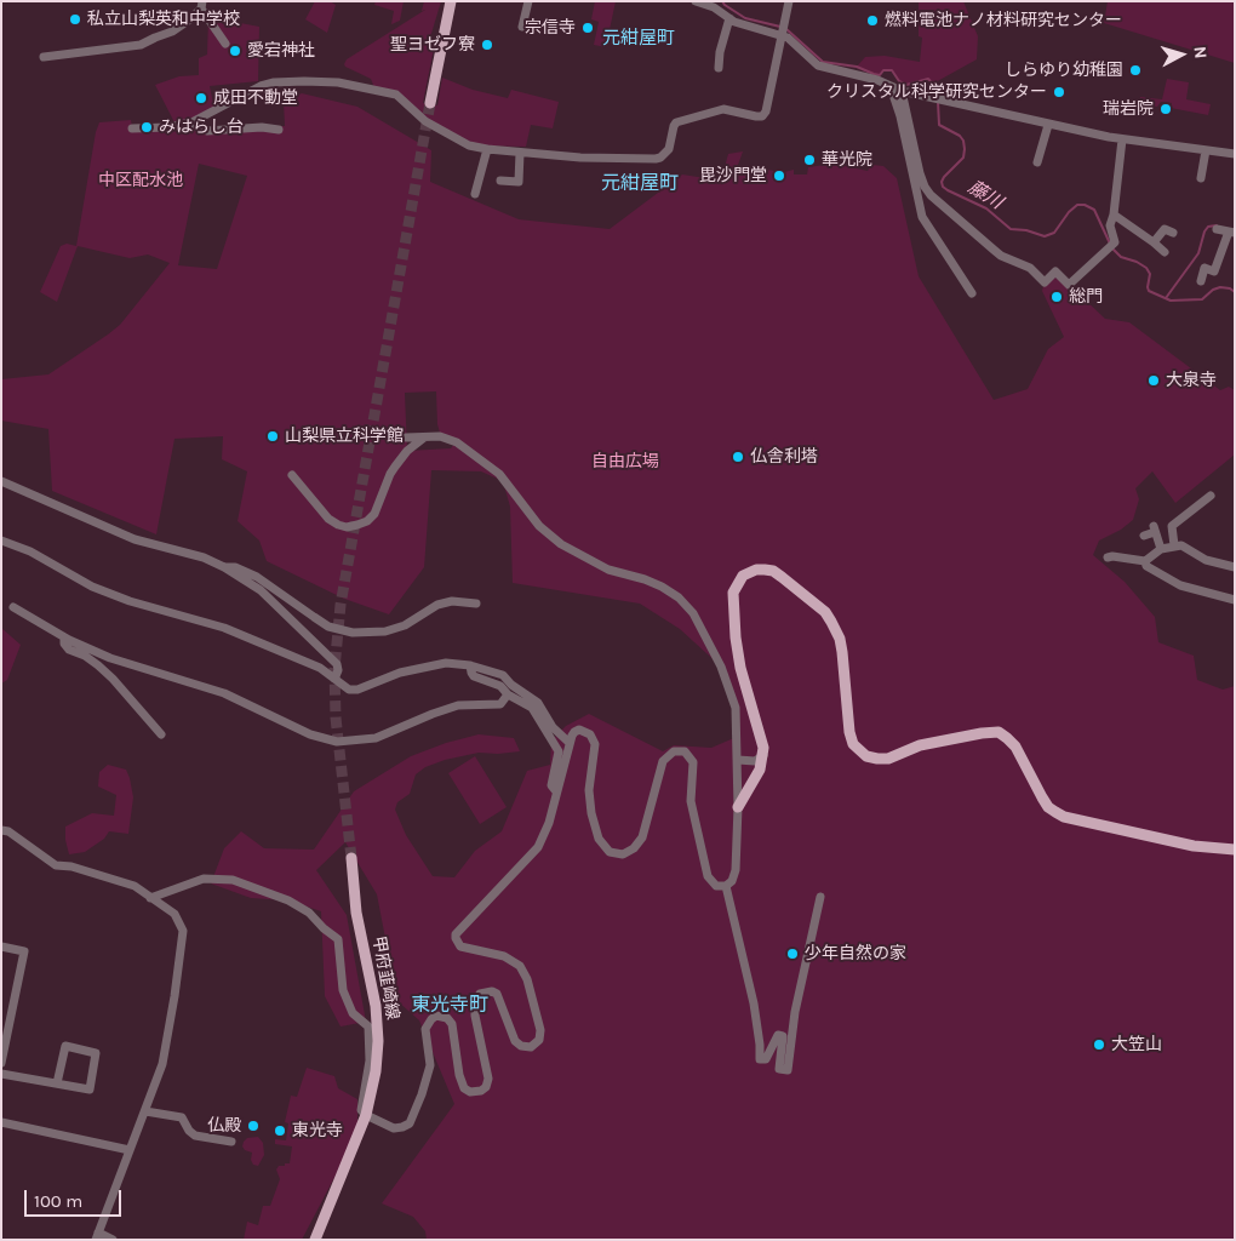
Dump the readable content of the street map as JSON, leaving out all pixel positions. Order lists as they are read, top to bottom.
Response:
{
  "streets": {
    "main road": ["甲府韮崎線"]
  },
  "districts": ["元紺屋町", "元紺屋町", "東光寺町"],
  "water": ["藤川"],
  "parks": ["中区配水池", "自由広場"],
  "places": [
    "私立山梨英和中学校",
    "燃料電池ナノ材料研究センター",
    "宗信寺",
    "聖ヨゼフ寮",
    "愛宕神社",
    "しらゆり幼稚園",
    "クリスタル科学研究センター",
    "成田不動堂",
    "瑞岩院",
    "みはらし台",
    "華光院",
    "毘沙門堂",
    "総門",
    "大泉寺",
    "山梨県立科学館",
    "仏舎利塔",
    "少年自然の家",
    "大笠山",
    "仏殿",
    "東光寺"
  ],
  "scale_bar": "100 m",
  "north": "right"
}
